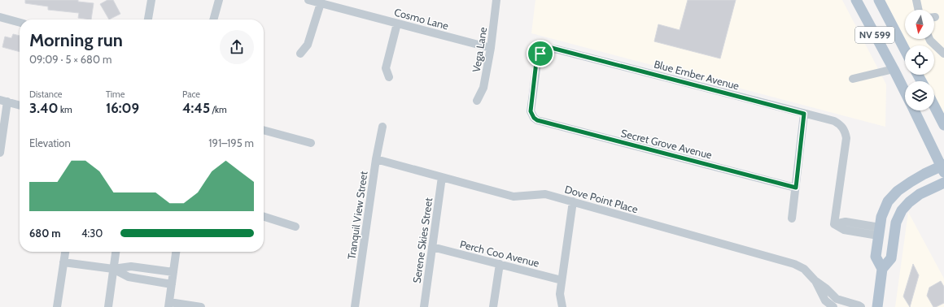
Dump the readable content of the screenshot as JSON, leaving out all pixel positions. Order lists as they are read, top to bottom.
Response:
{
  "streets": {
    "main road": ["NV 599"],
    "street": [
      "Cosmo Lane",
      "Vega Lane",
      "Blue Ember Avenue",
      "Secret Grove Avenue",
      "Dove Point Place",
      "Tranquil View Street",
      "Serene Skies Street",
      "Perch Coo Avenue"
    ]
  },
  "crossings": [
    ["Cosmo Lane", "Vega Lane"],
    ["Blue Ember Avenue", "Secret Grove Avenue"],
    ["Dove Point Place", "Tranquil View Street"],
    ["Dove Point Place", "Serene Skies Street"],
    ["Serene Skies Street", "Perch Coo Avenue"]
  ],
  "north": "bottom",
  "page": {
    "heading": ["Morning run", "09:09 · 5 × 680 m"],
    "stats": [
      ["Distance", "3.40 km"],
      ["Time", "16:09"],
      ["Pace", "4:45 /km"]
    ],
    "chart": ["Elevation", "191–195 m"],
    "list": [
      {
        "name": "680 m",
        "note": "4:30"
      }
    ]
  }
}
